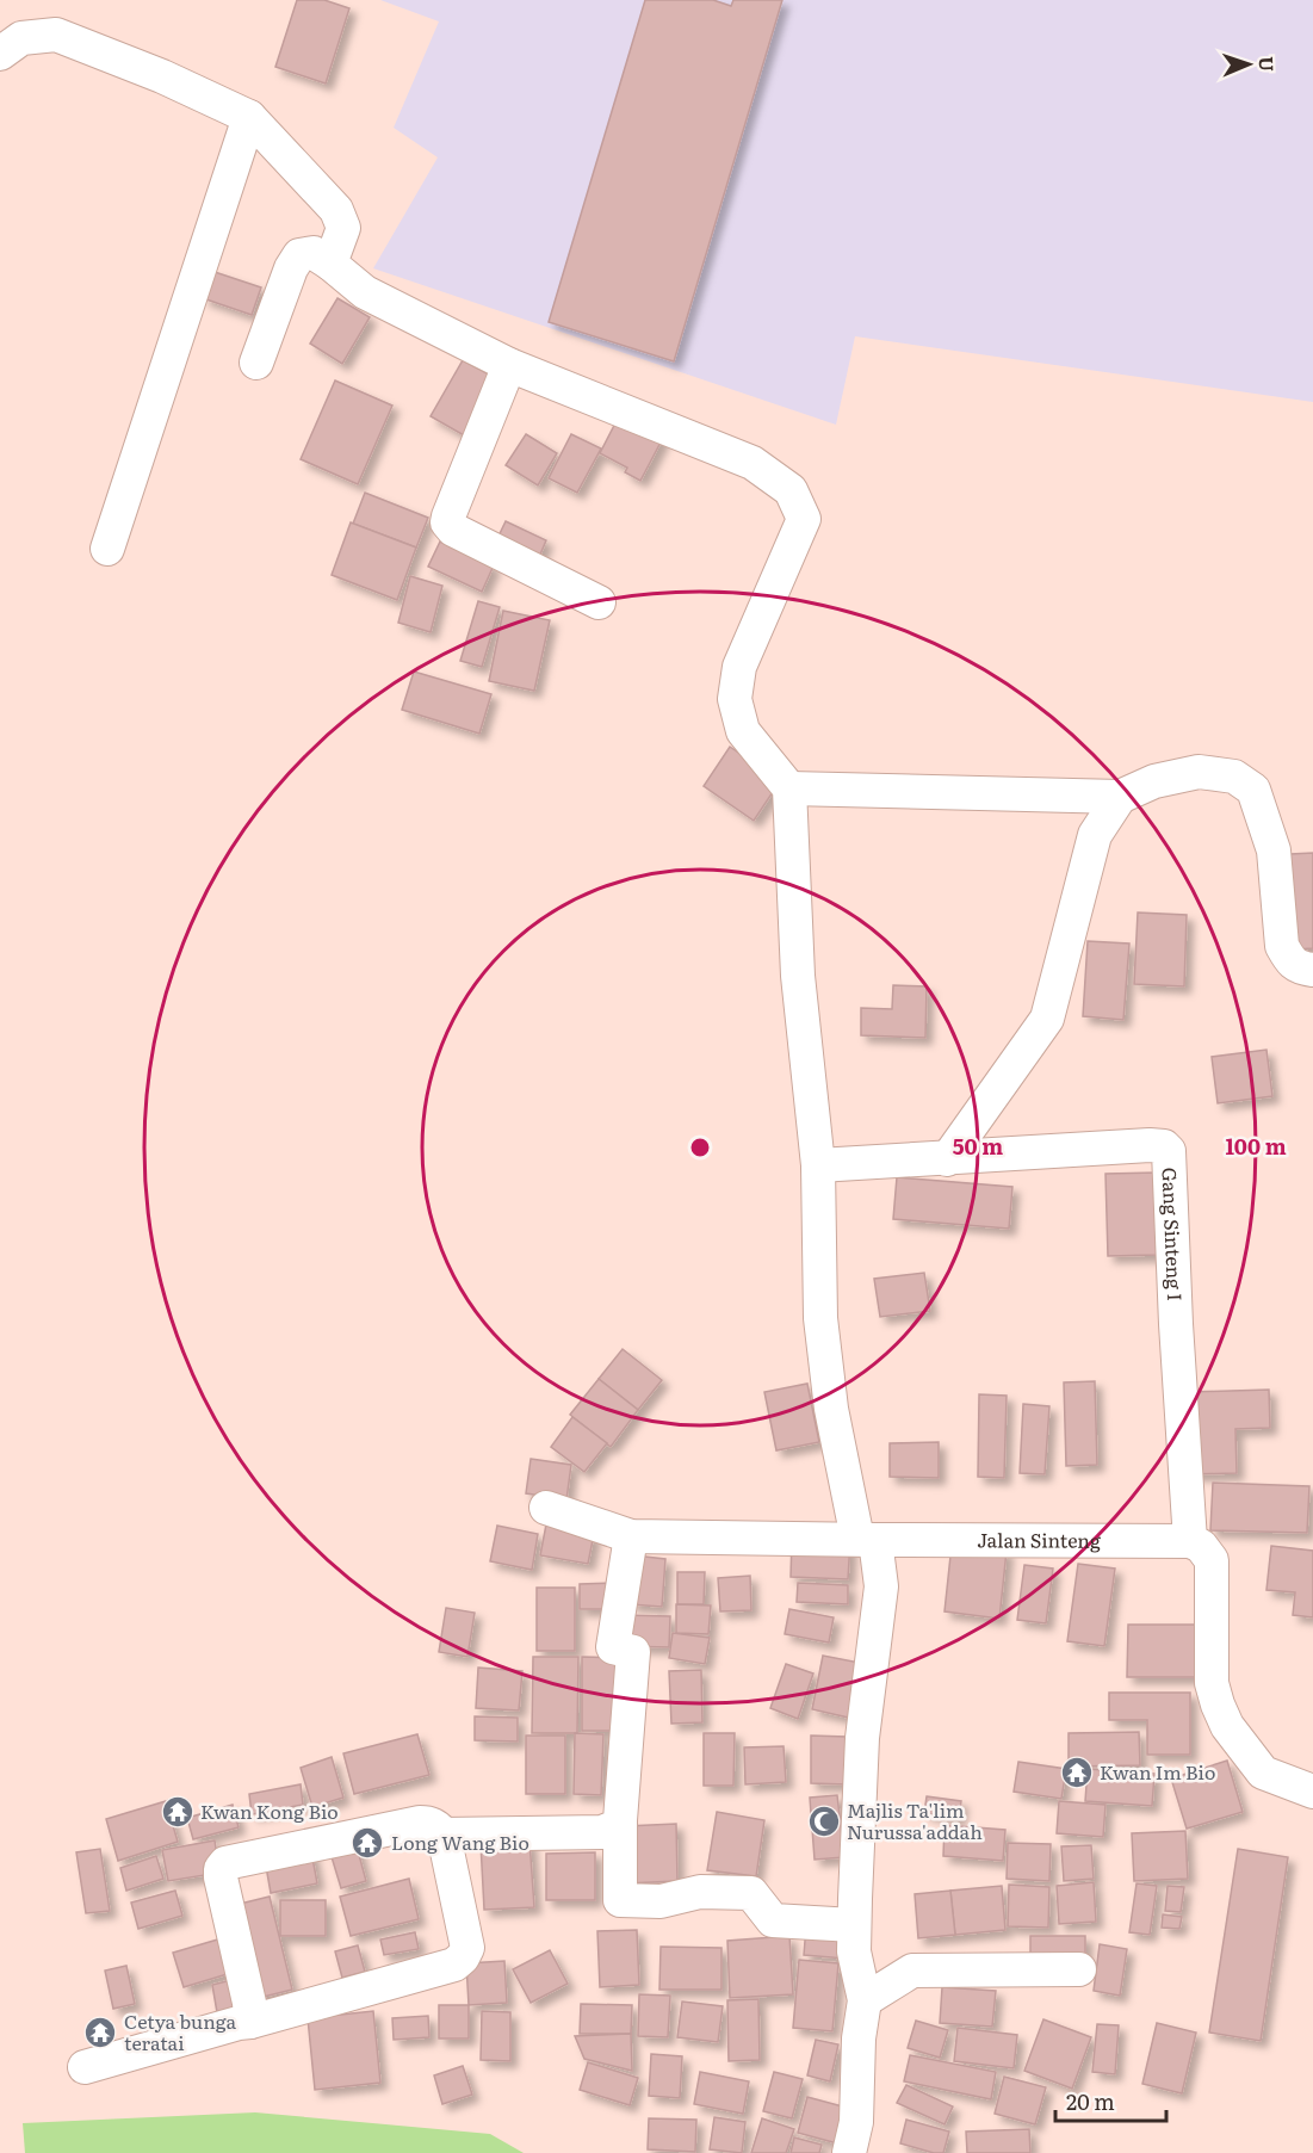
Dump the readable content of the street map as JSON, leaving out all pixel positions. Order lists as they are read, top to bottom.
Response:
{
  "streets": {
    "street": ["Gang Sinteng I", "Jalan Sinteng"]
  },
  "crossings": [
    ["Gang Sinteng I", "Jalan Sinteng"]
  ],
  "places": {
    "temple": [
      "Kwan Im Bio",
      "Kwan Kong Bio",
      "Long Wang Bio",
      "Cetya bunga teratai"
    ],
    "mosque": ["Majlis Ta'lim Nurussa'addah"]
  },
  "scale_bar": "20 m",
  "north": "right",
  "rings": ["50 m", "100 m"]
}
